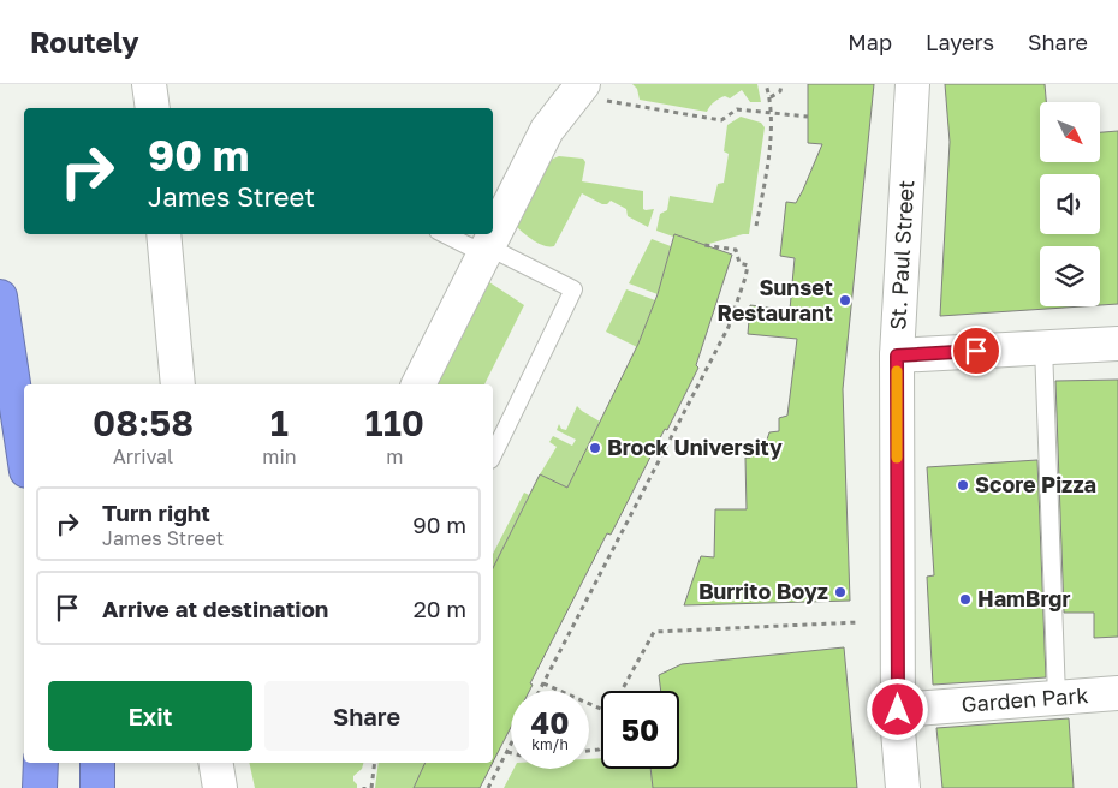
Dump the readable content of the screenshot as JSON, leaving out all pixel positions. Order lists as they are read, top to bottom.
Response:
{
  "streets": {
    "main road": ["St. Paul Street", "Garden Park"]
  },
  "crossings": [
    ["St. Paul Street", "Garden Park"]
  ],
  "places": [
    "Sunset Restaurant",
    "Brock University",
    "Score Pizza",
    "Burrito Boyz",
    "HamBrgr"
  ],
  "north": "bottom right",
  "page": {
    "header": "Routely",
    "nav": ["Map", "Layers", "Share"],
    "turn": ["90 m", "James Street"],
    "eta": [
      "08:58",
      "Arrival",
      "1",
      "min",
      "110",
      "m"
    ],
    "list": [
      {
        "name": "Turn right",
        "note": "James Street",
        "value": "90 m"
      },
      {
        "name": "Arrive at destination",
        "value": "20 m"
      }
    ],
    "buttons": ["Exit", "Share"],
    "speed": "40 km/h",
    "limit": "50"
  }
}
